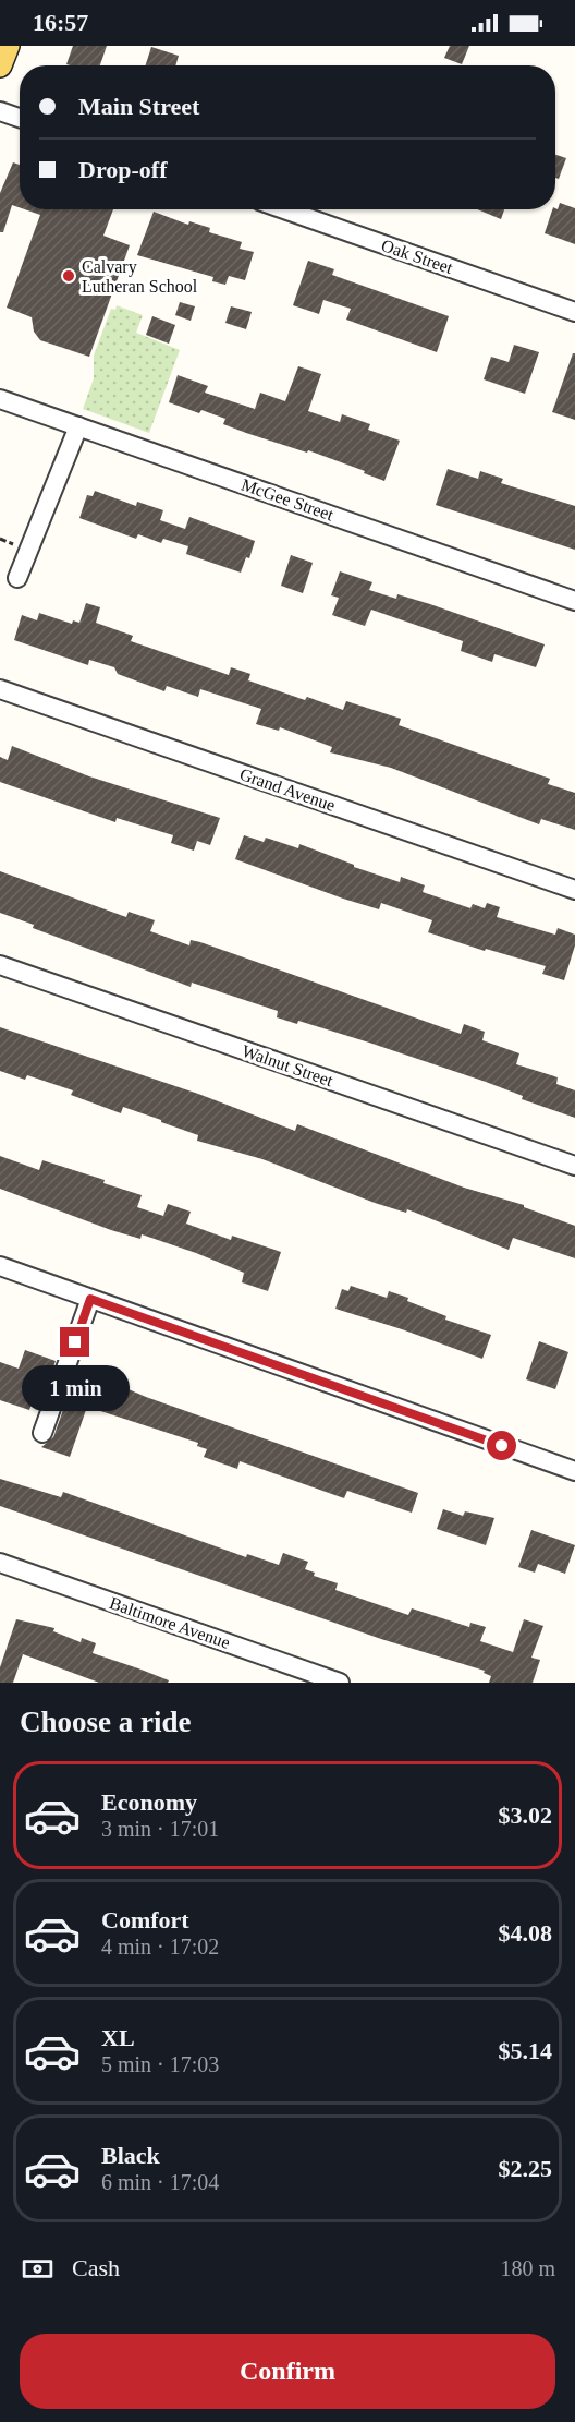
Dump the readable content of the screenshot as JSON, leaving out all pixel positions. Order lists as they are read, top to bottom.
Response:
{
  "streets": {
    "street": [
      "Oak Street",
      "McGee Street",
      "Grand Avenue",
      "Walnut Street",
      "Baltimore Avenue"
    ]
  },
  "places": ["Calvary Lutheran School"],
  "page": {
    "status": "16:57",
    "banner": ["Main Street", "Drop-off"],
    "bubble": "1 min",
    "heading": "Choose a ride",
    "list": [
      {
        "name": "Economy",
        "note": "3 min · 17:01",
        "value": "$3.02"
      },
      {
        "name": "Comfort",
        "note": "4 min · 17:02",
        "value": "$4.08"
      },
      {
        "name": "XL",
        "note": "5 min · 17:03",
        "value": "$5.14"
      },
      {
        "name": "Black",
        "note": "6 min · 17:04",
        "value": "$2.25"
      }
    ],
    "pay": ["Cash", "180 m"],
    "buttons": "Confirm"
  }
}
